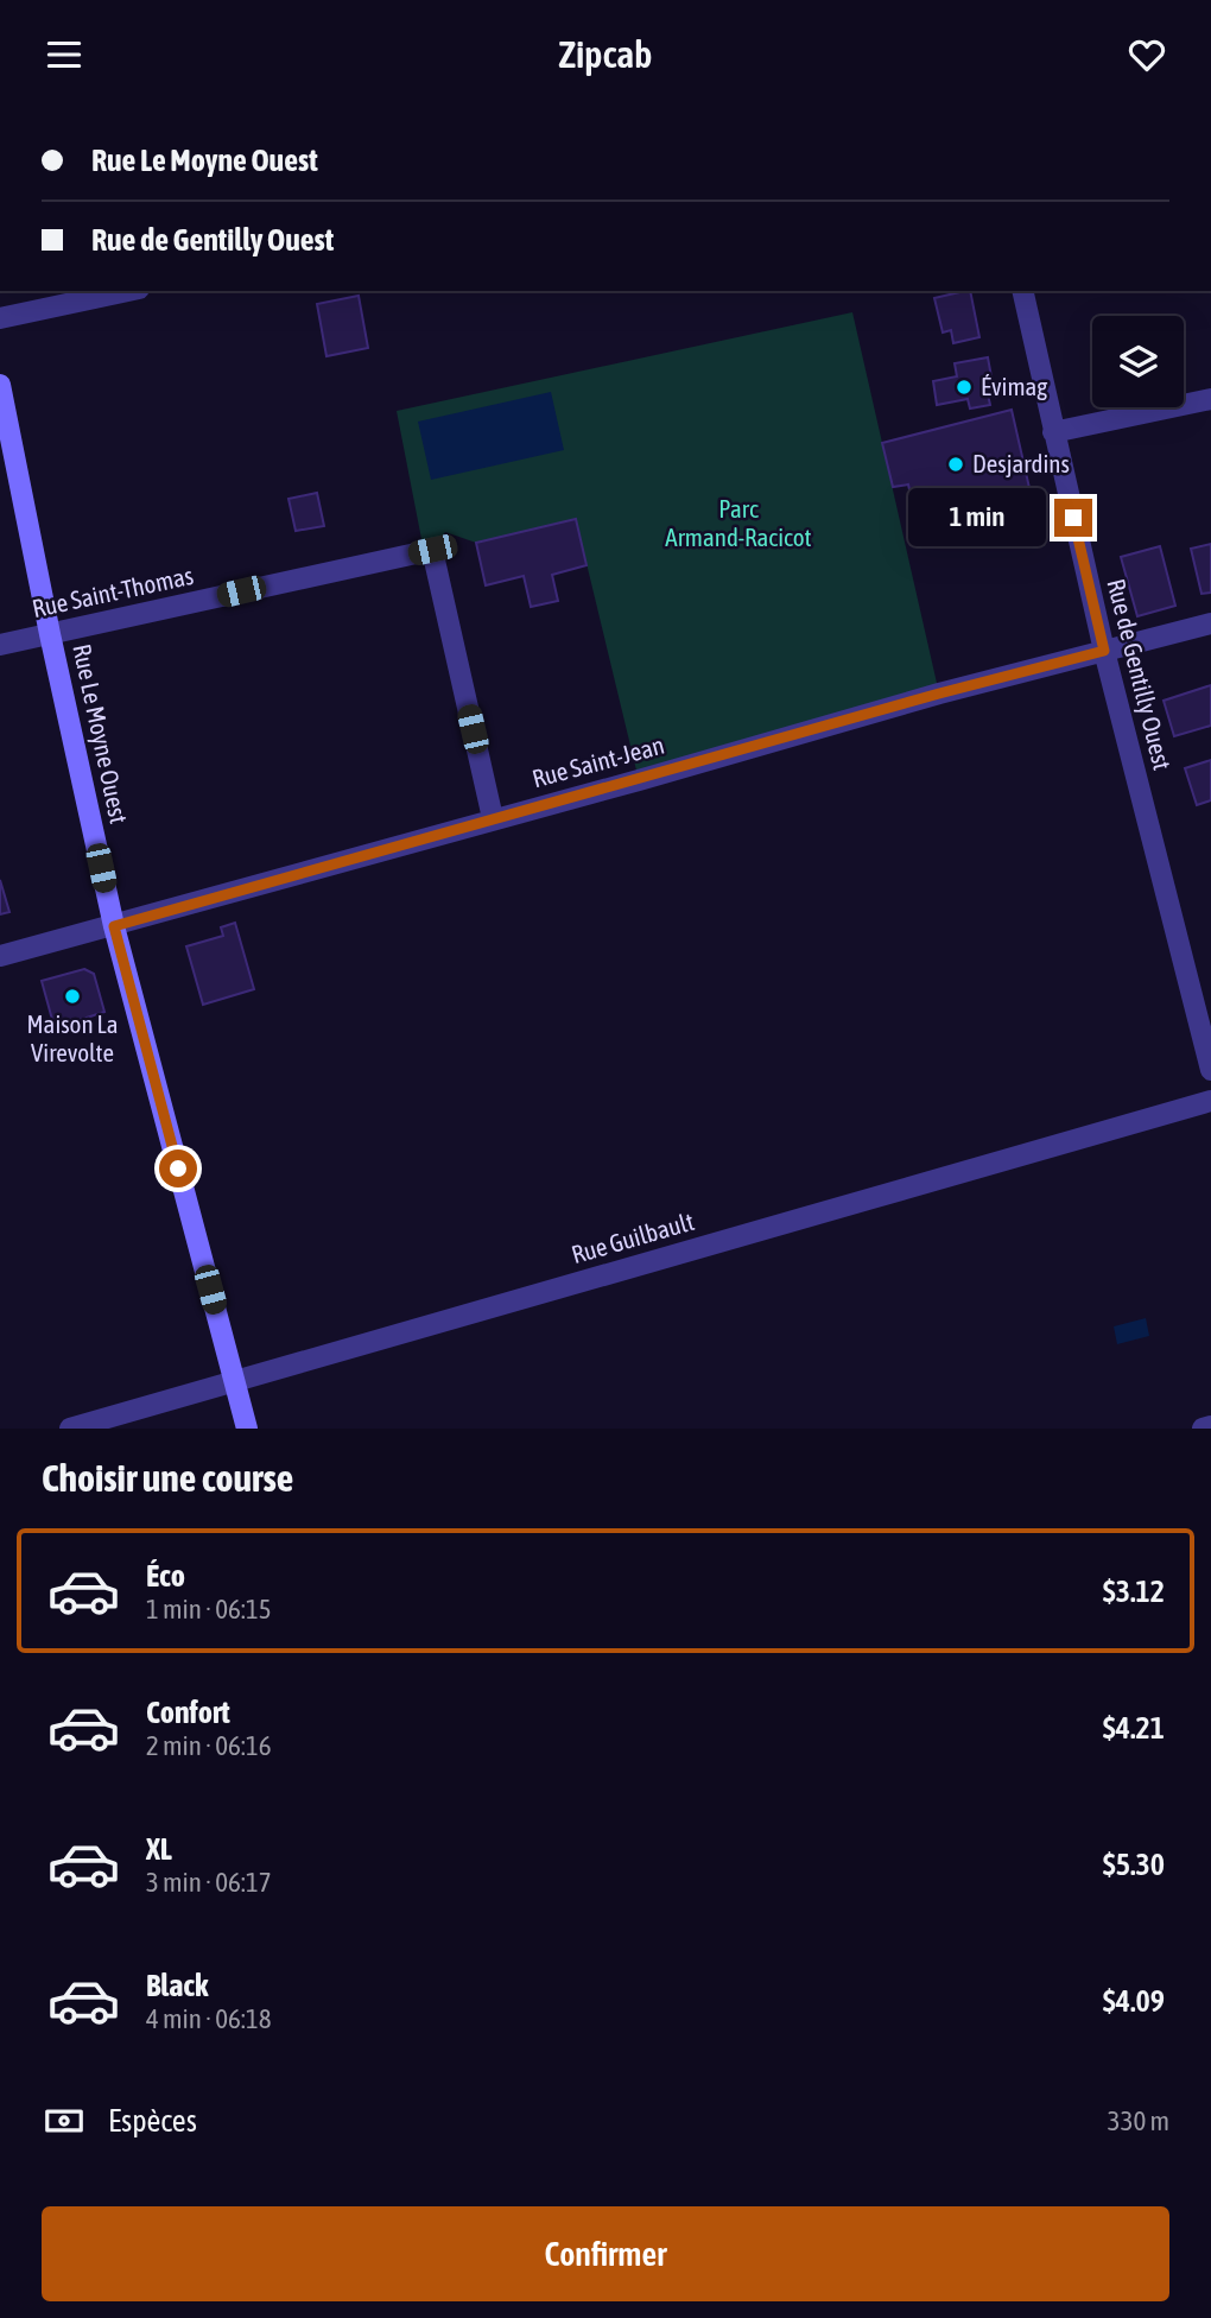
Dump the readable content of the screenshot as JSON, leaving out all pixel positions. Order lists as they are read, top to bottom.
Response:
{
  "streets": {
    "street": [
      "Rue Saint-Thomas",
      "Rue de Gentilly Ouest",
      "Rue Le Moyne Ouest",
      "Rue Saint-Jean",
      "Rue Guilbault"
    ]
  },
  "crossings": [
    ["Rue Saint-Thomas", "Rue Le Moyne Ouest"],
    ["Rue Saint-Thomas", "Rue Saint-Jean"],
    ["Rue de Gentilly Ouest", "Rue Saint-Jean"],
    ["Rue Le Moyne Ouest", "Rue Saint-Jean"],
    ["Rue Le Moyne Ouest", "Rue Guilbault"]
  ],
  "parks": ["Parc Armand-Racicot"],
  "places": ["Évimag", "Desjardins", "Maison La Virevolte"],
  "page": {
    "header": "Zipcab",
    "banner": ["Rue Le Moyne Ouest", "Rue de Gentilly Ouest"],
    "bubble": "1 min",
    "heading": "Choisir une course",
    "list": [
      {
        "name": "Éco",
        "note": "1 min · 06:15",
        "value": "$3.12"
      },
      {
        "name": "Confort",
        "note": "2 min · 06:16",
        "value": "$4.21"
      },
      {
        "name": "XL",
        "note": "3 min · 06:17",
        "value": "$5.30"
      },
      {
        "name": "Black",
        "note": "4 min · 06:18",
        "value": "$4.09"
      }
    ],
    "pay": ["Espèces", "330 m"],
    "buttons": "Confirmer"
  }
}
